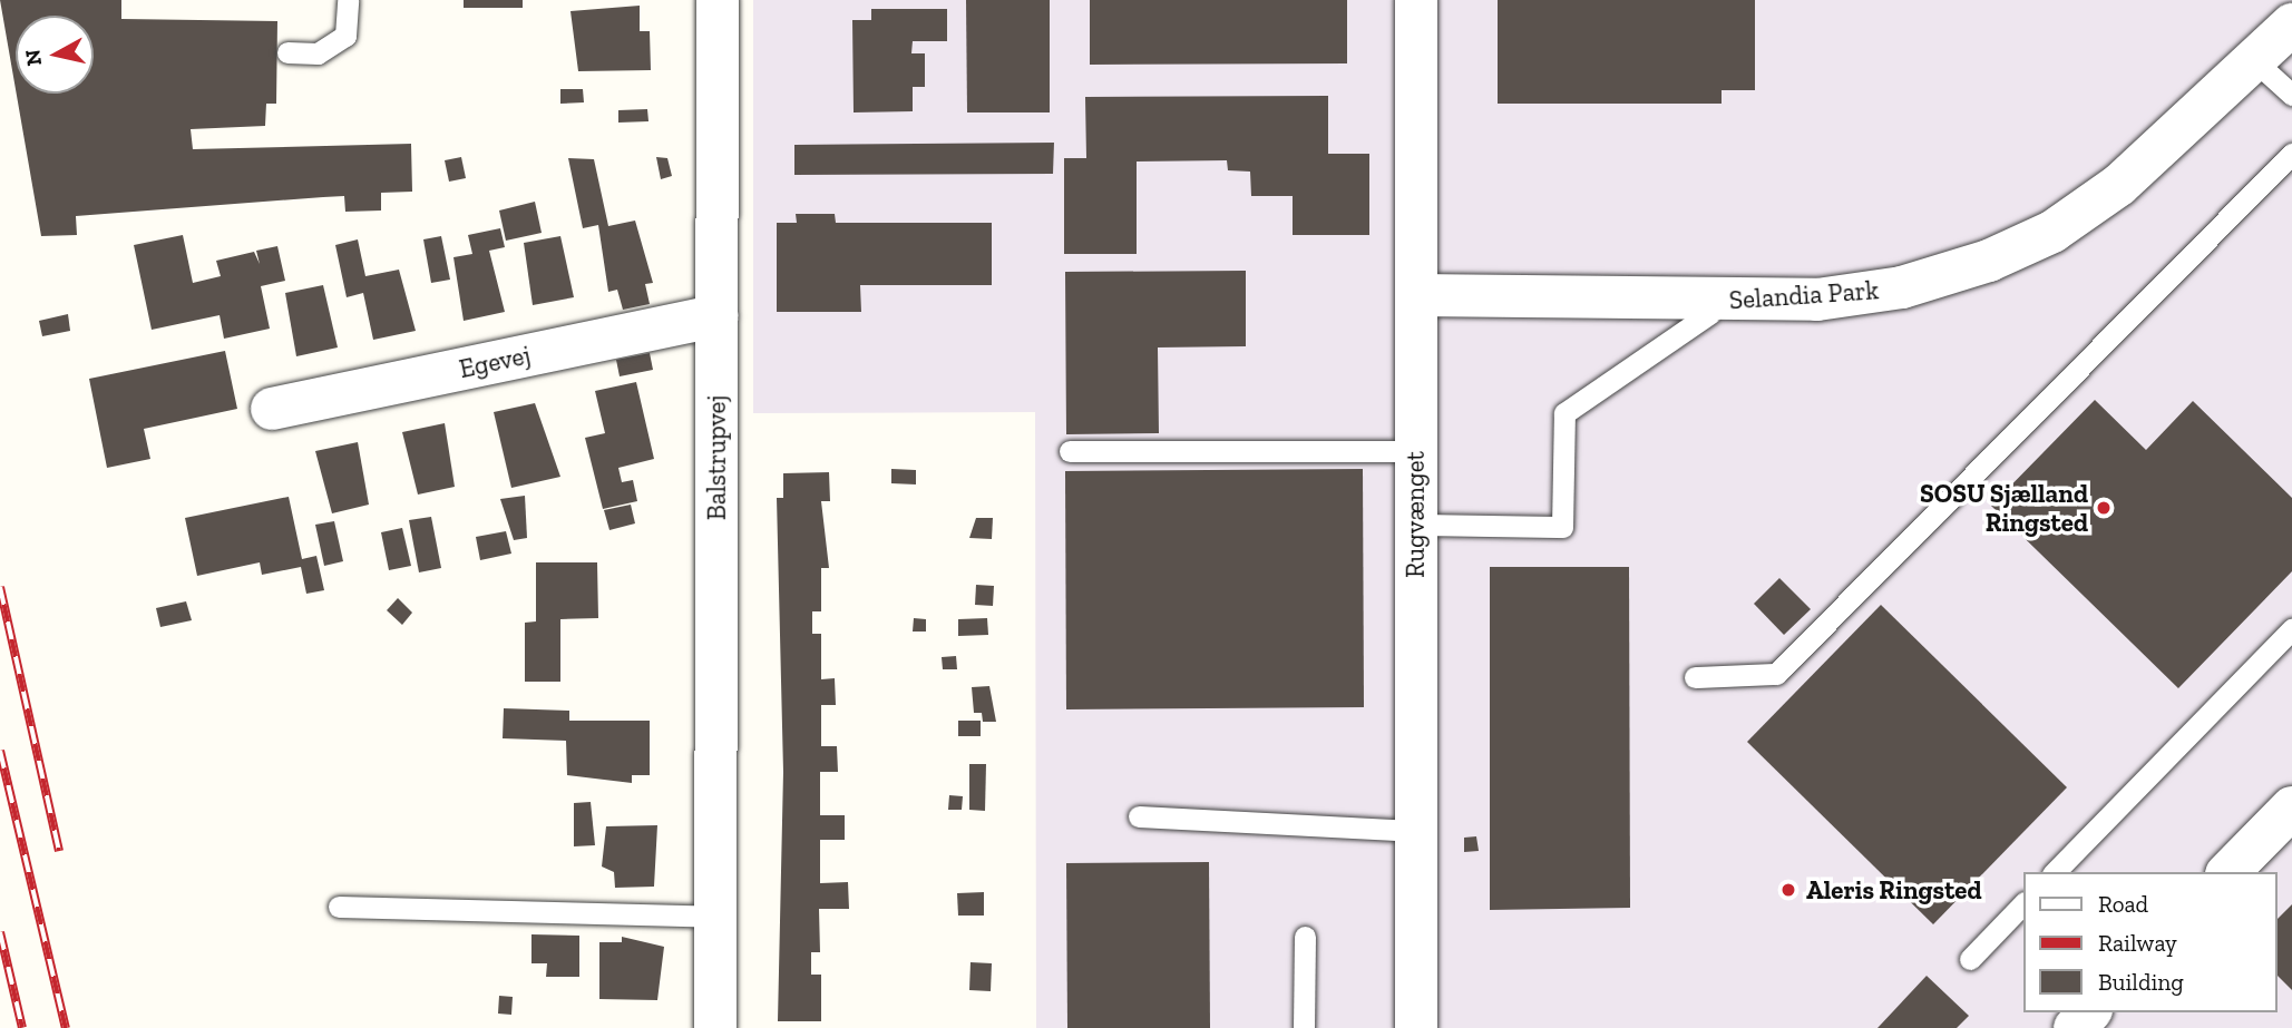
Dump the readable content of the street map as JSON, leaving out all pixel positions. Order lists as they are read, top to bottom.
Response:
{
  "streets": {
    "street": [
      "Selandia Park",
      "Egevej",
      "Balstrupvej",
      "Rugvænget"
    ]
  },
  "crossings": [
    ["Selandia Park", "Rugvænget"],
    ["Egevej", "Balstrupvej"]
  ],
  "places": ["SOSU Sjælland Ringsted", "Aleris Ringsted"],
  "legend": ["Road", "Railway", "Building"],
  "north": "left"
}
